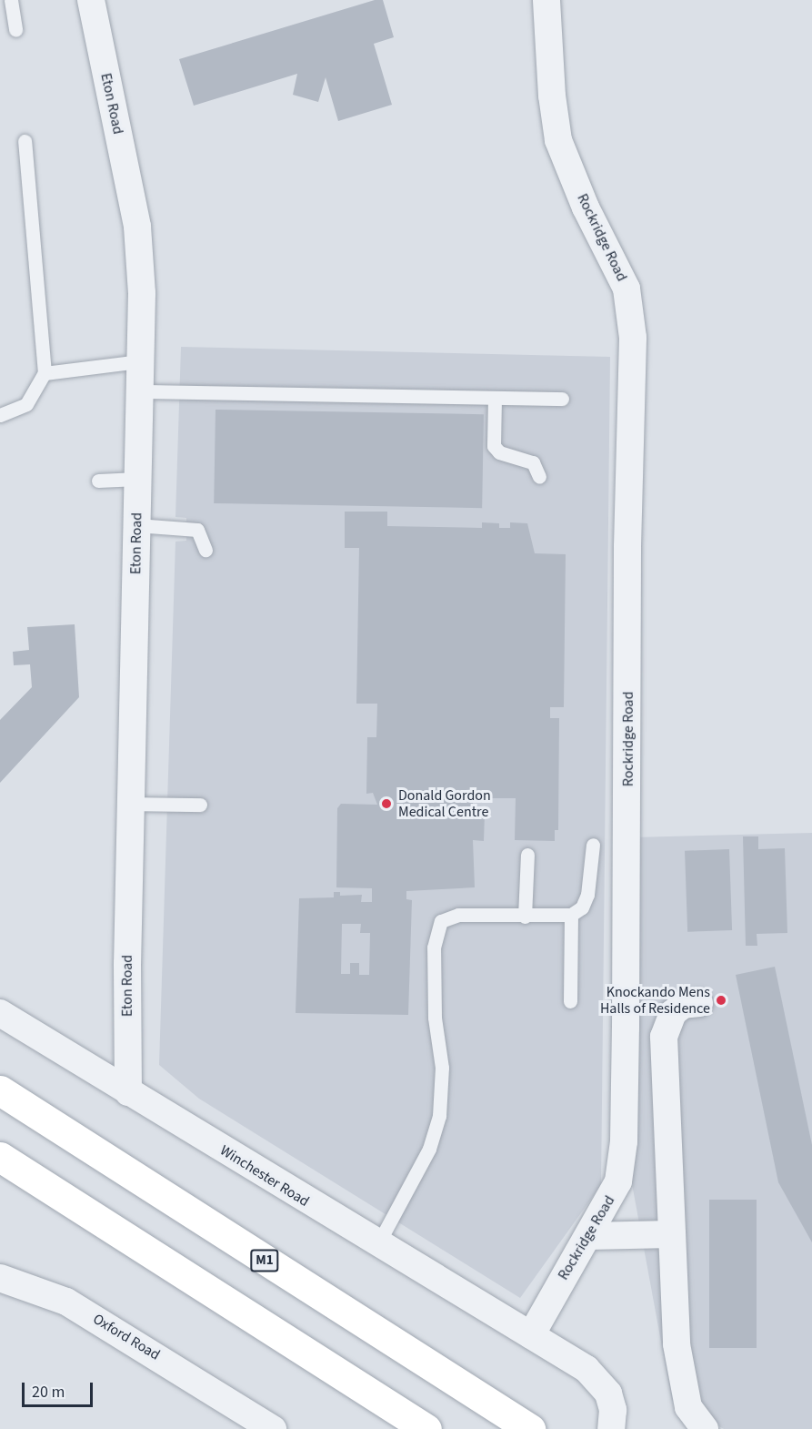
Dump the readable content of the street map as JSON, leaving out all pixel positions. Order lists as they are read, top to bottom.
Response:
{
  "streets": {
    "highway": ["M1"],
    "street": [
      "Eton Road",
      "Rockridge Road",
      "Winchester Road",
      "Oxford Road"
    ]
  },
  "crossings": [
    ["Eton Road", "Winchester Road"],
    ["Rockridge Road", "Winchester Road"]
  ],
  "places": ["Donald Gordon Medical Centre", "Knockando Mens Halls of Residence"],
  "scale_bar": "20 m"
}
